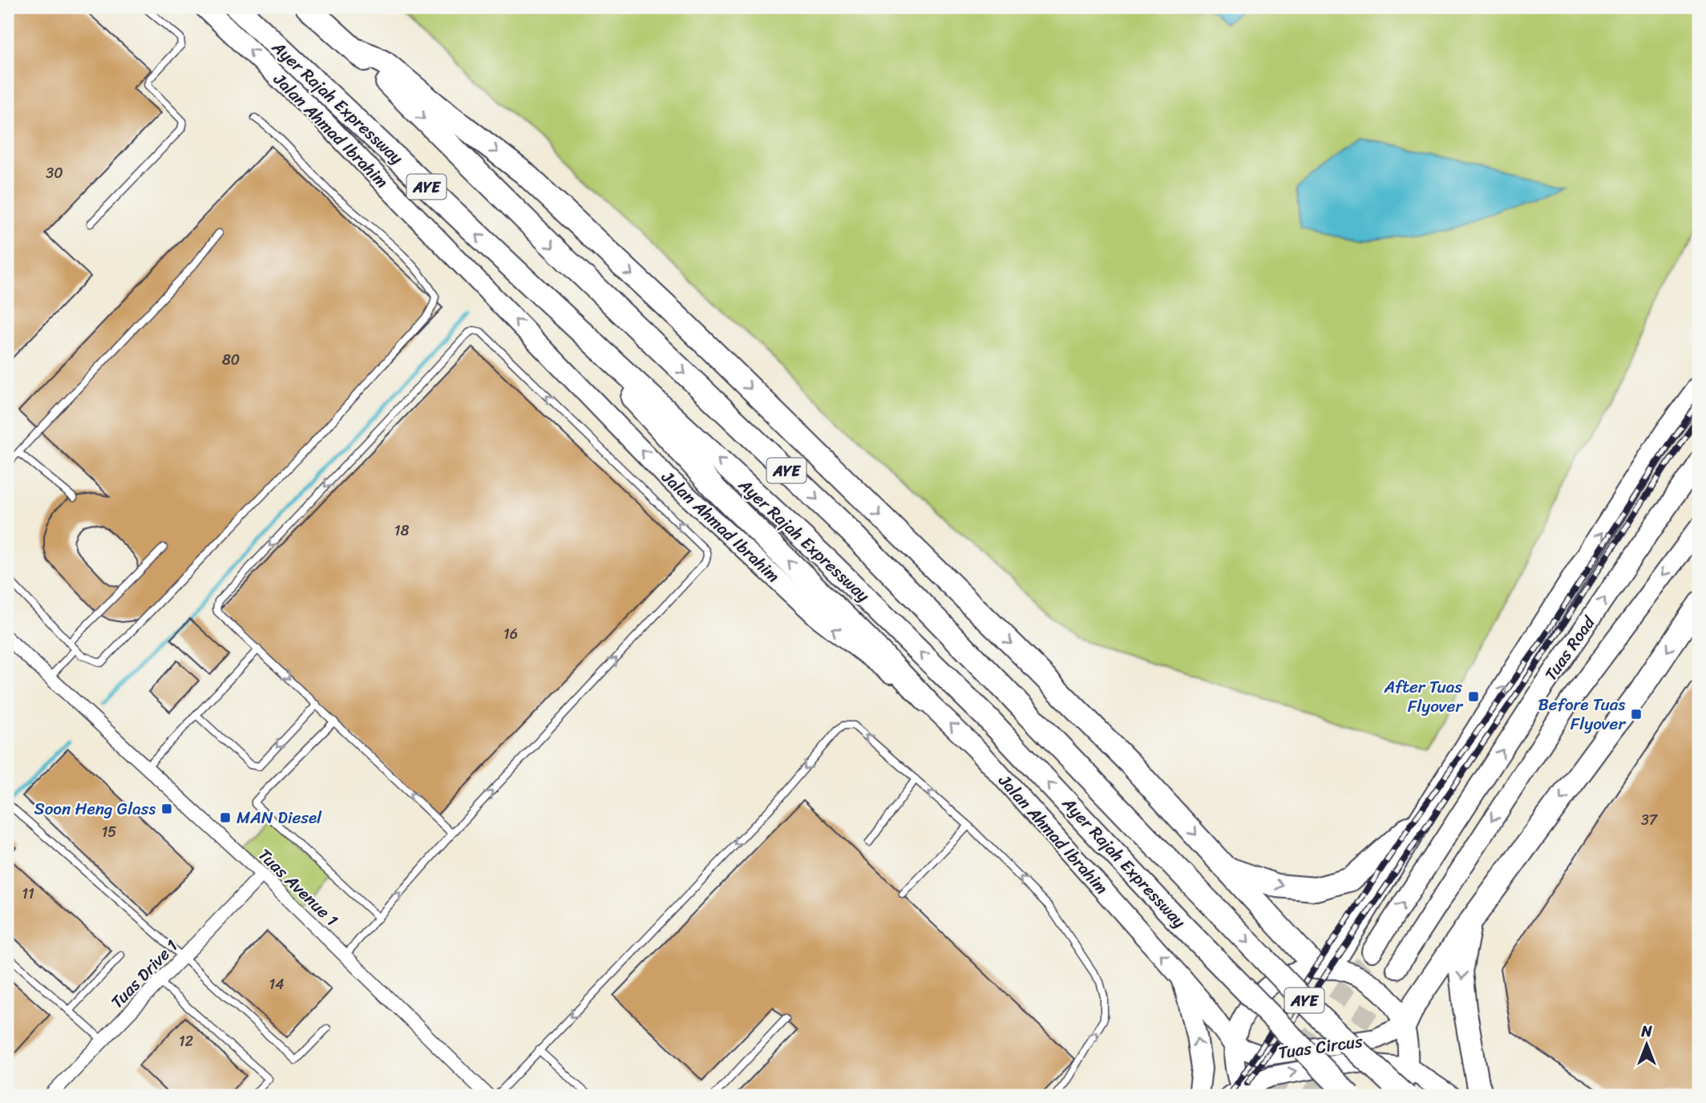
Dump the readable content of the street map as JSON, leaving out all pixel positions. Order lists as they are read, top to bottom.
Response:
{
  "streets": {
    "highway": ["Ayer Rajah Expressway", "AYE"],
    "main road": ["Jalan Ahmad Ibrahim", "Tuas Road", "Tuas Circus"],
    "street": ["Tuas Avenue 1", "Tuas Drive 1"]
  },
  "crossings": [
    ["Jalan Ahmad Ibrahim", "Tuas Circus"],
    ["Tuas Avenue 1", "Tuas Drive 1"]
  ],
  "one_way": ["Jalan Ahmad Ibrahim"],
  "places": {
    "transit": [
      "After Tuas Flyover",
      "Before Tuas Flyover",
      "Soon Heng Glass",
      "MAN Diesel"
    ]
  },
  "house_numbers": [
    "30",
    "80",
    "18",
    "16",
    "37",
    "15",
    "11",
    "14",
    "12"
  ],
  "north": "top"
}
